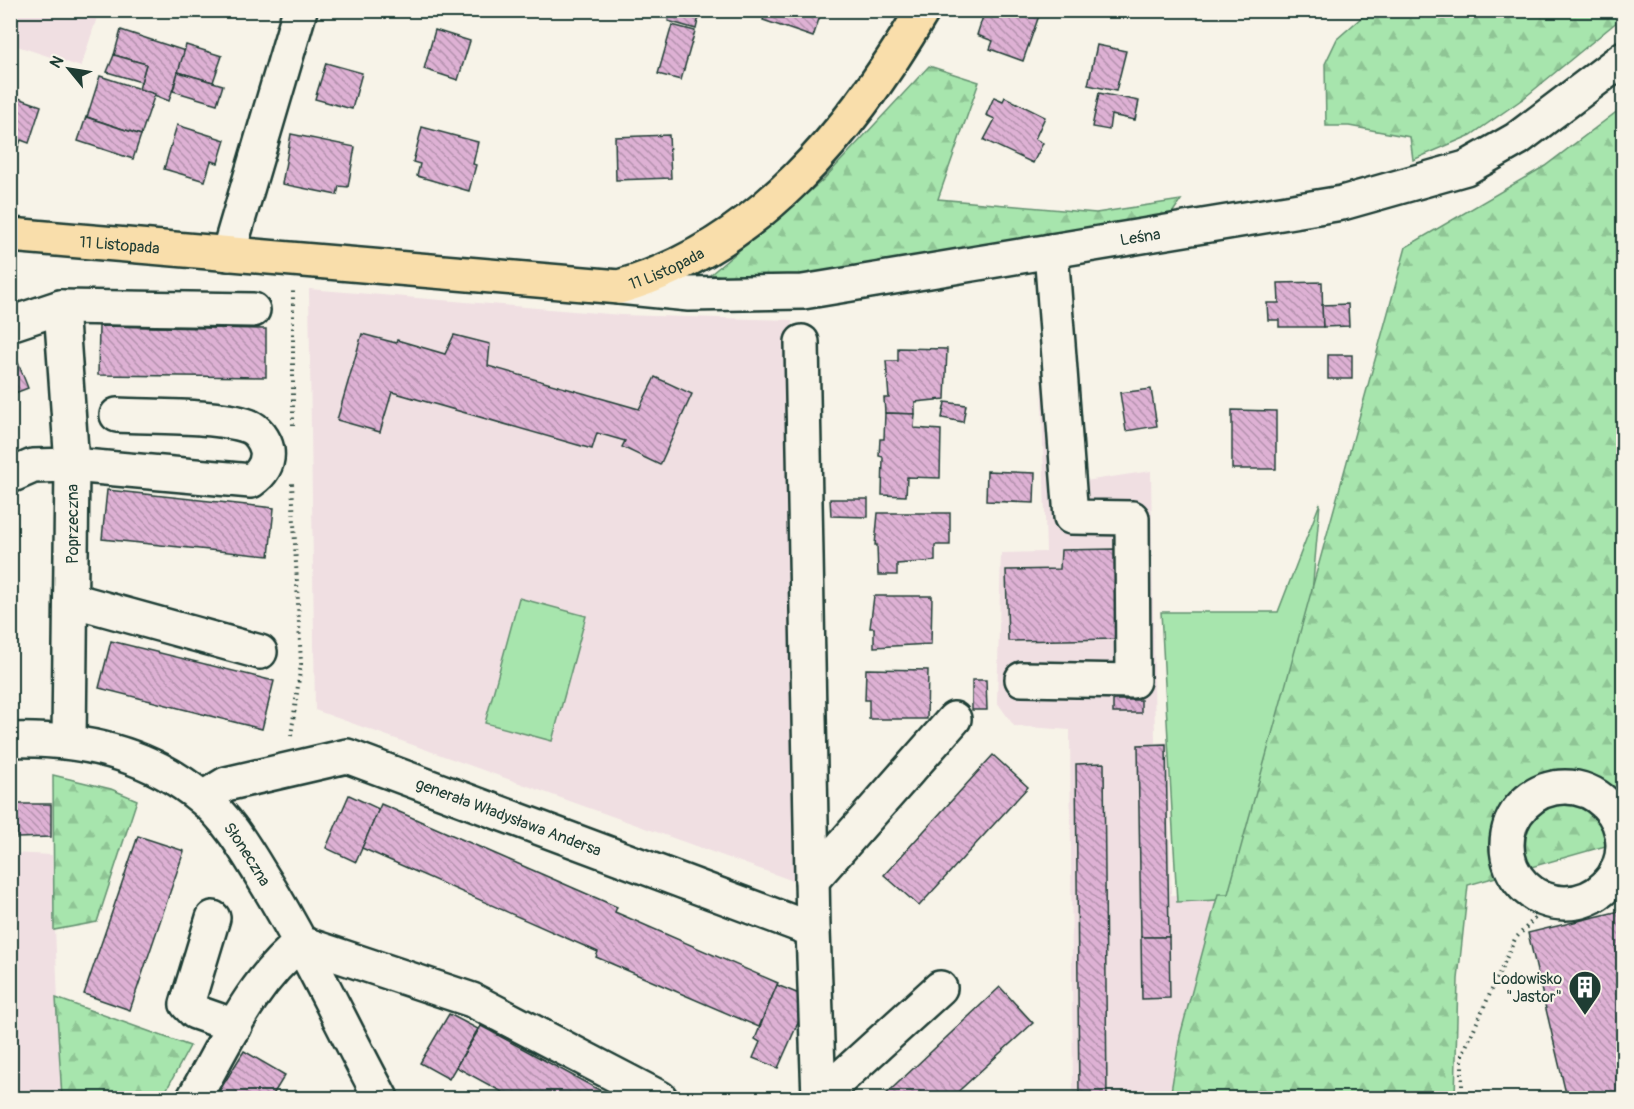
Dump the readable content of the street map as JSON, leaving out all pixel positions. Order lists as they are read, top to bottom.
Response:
{
  "streets": {
    "main road": ["11 Listopada"],
    "street": [
      "Leśna",
      "Poprzeczna",
      "generała Władysława Andersa",
      "Słoneczna"
    ]
  },
  "crossings": [
    ["Leśna", "11 Listopada"],
    ["Poprzeczna", "Słoneczna"],
    ["generała Władysława Andersa", "Słoneczna"]
  ],
  "places": {
    "building": ["Lodowisko \"Jastor\""]
  },
  "north": "top left"
}
